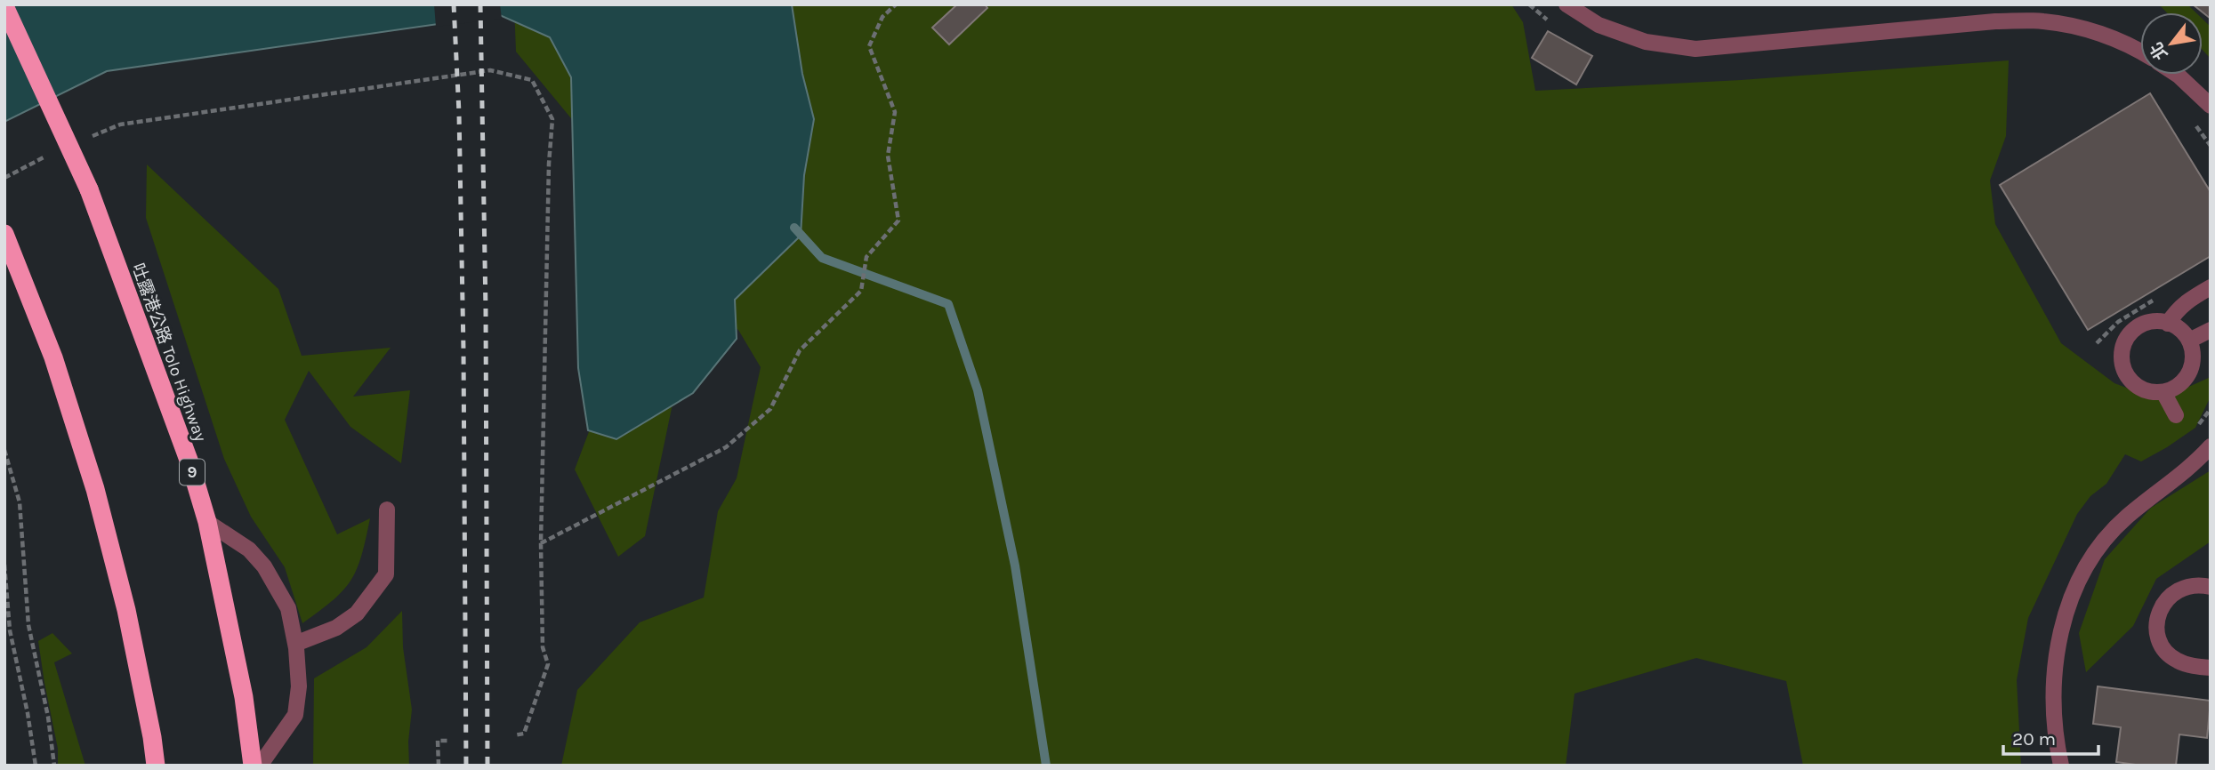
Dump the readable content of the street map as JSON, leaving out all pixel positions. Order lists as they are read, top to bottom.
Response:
{
  "streets": {
    "highway": ["吐露港公路 Tolo Highway", "9"]
  },
  "scale_bar": "20 m",
  "north": "bottom left"
}
